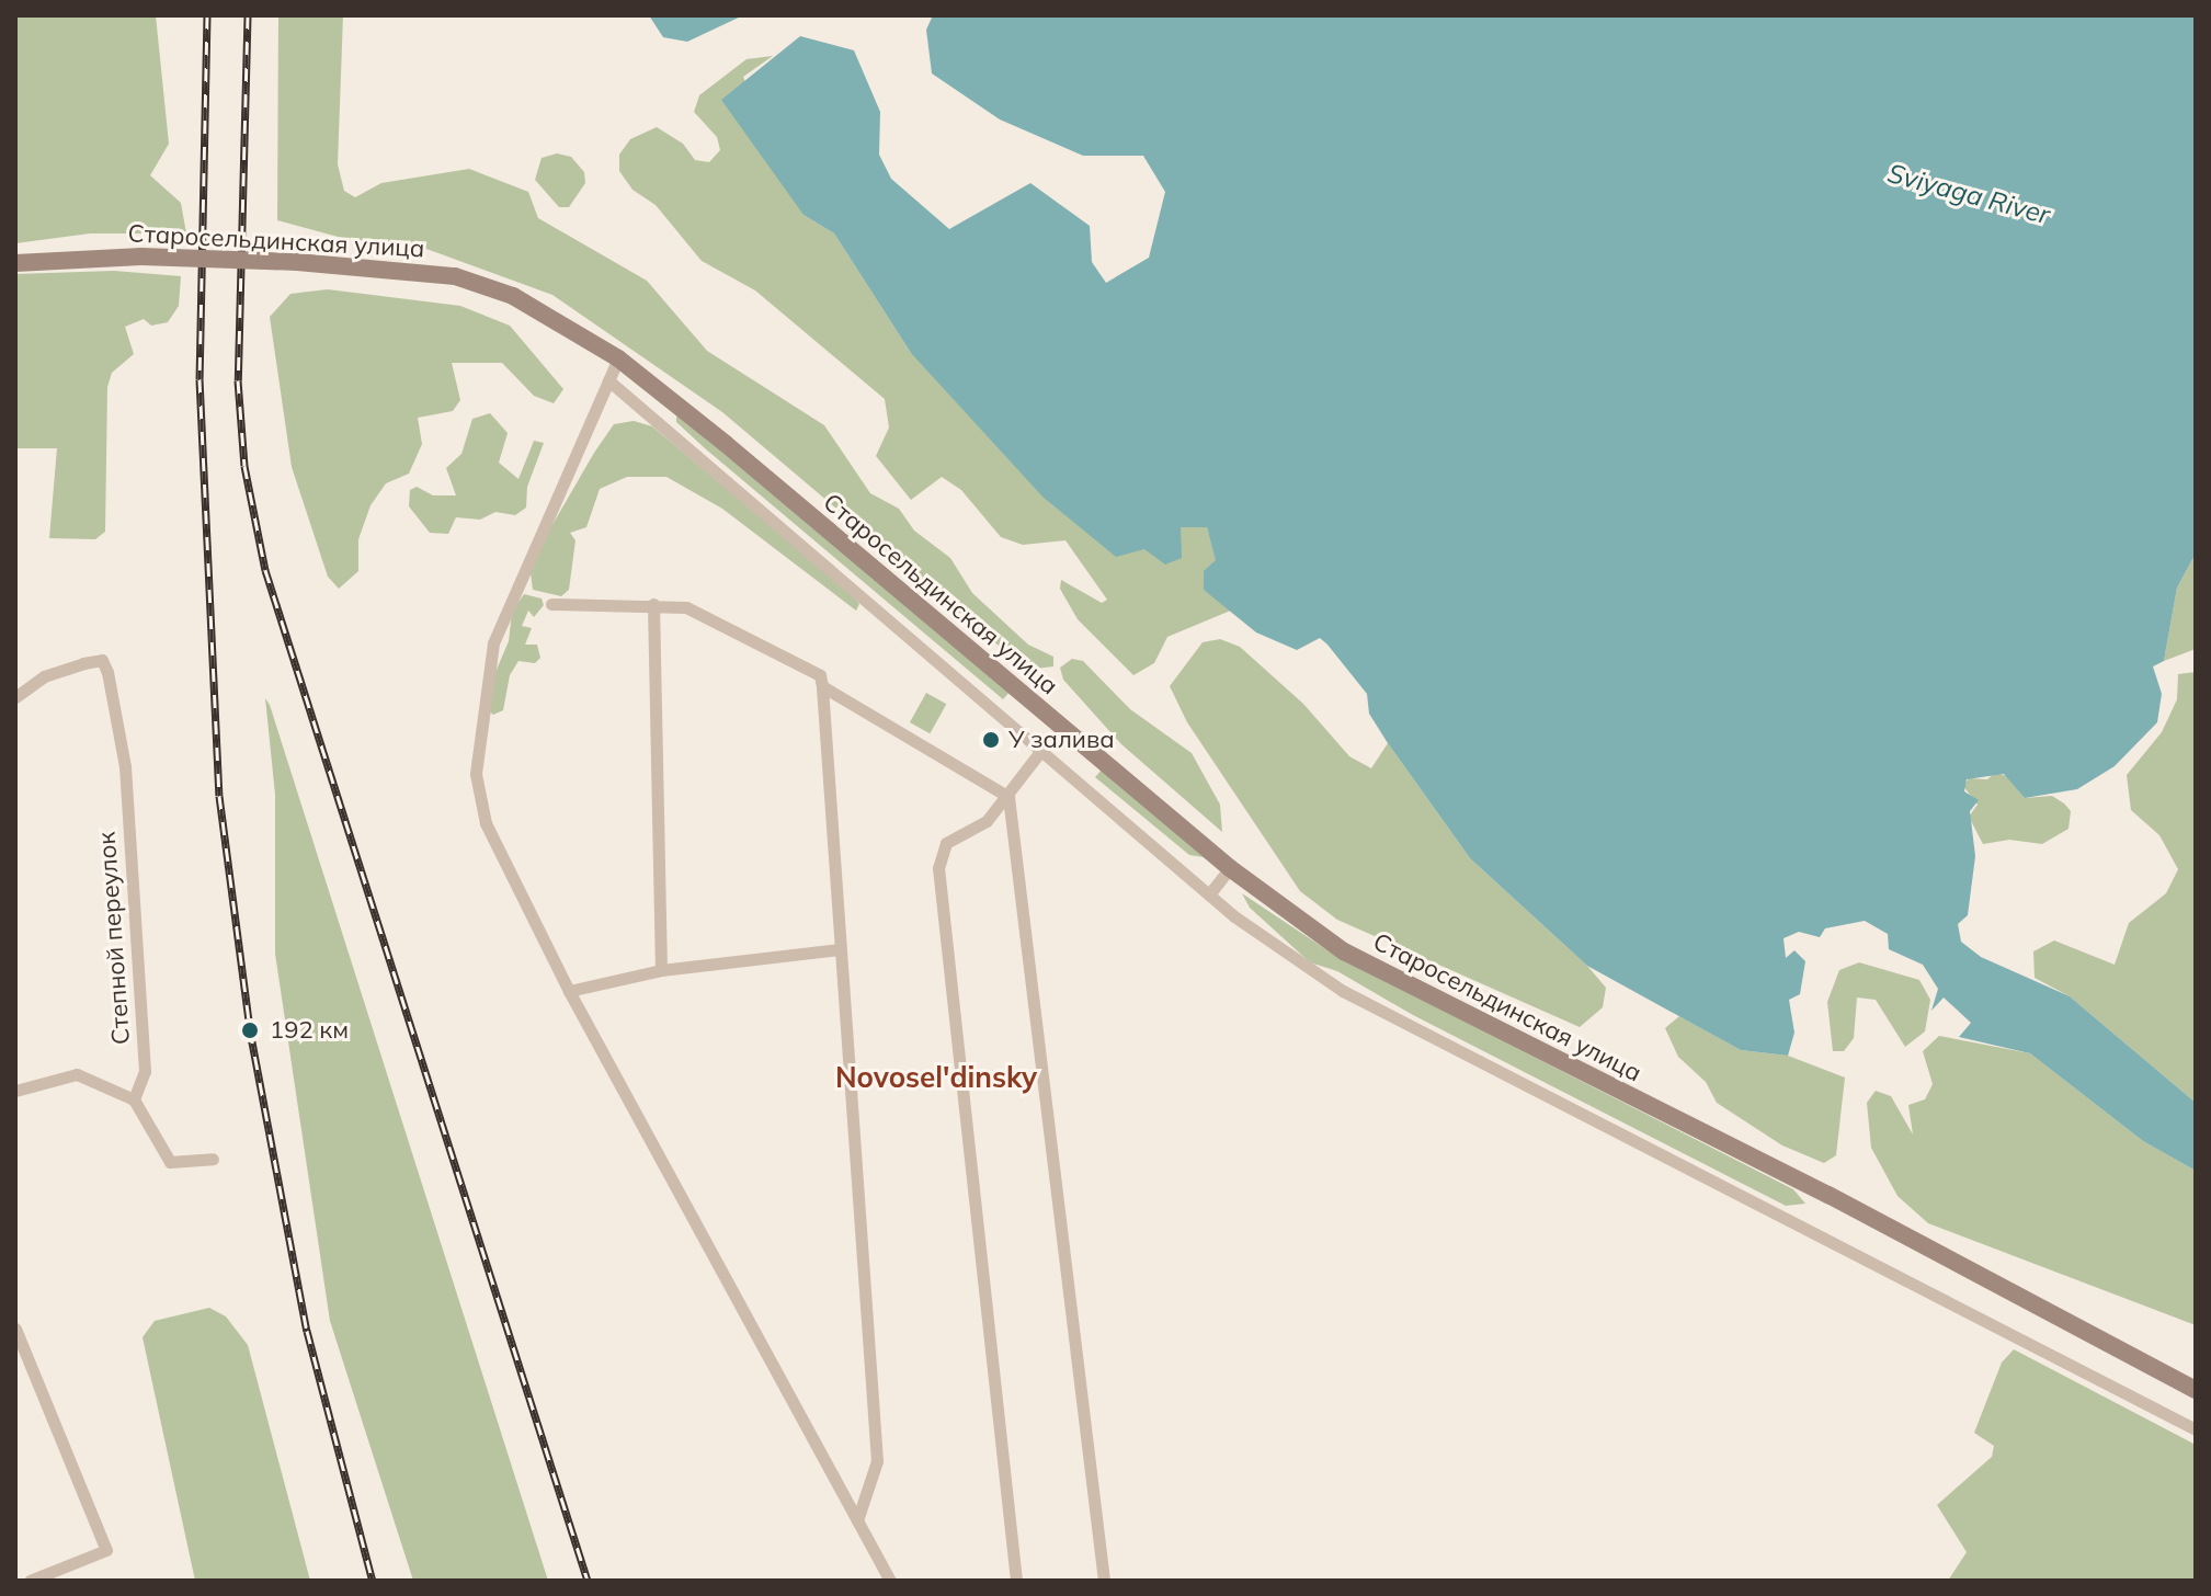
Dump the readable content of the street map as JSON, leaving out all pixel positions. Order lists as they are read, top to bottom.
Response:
{
  "streets": {
    "main road": ["Старосельдинская улица"],
    "street": ["Степной переулок"]
  },
  "districts": ["Novosel'dinsky"],
  "water": ["Sviyaga River"],
  "places": ["У залива", "192 км"]
}
